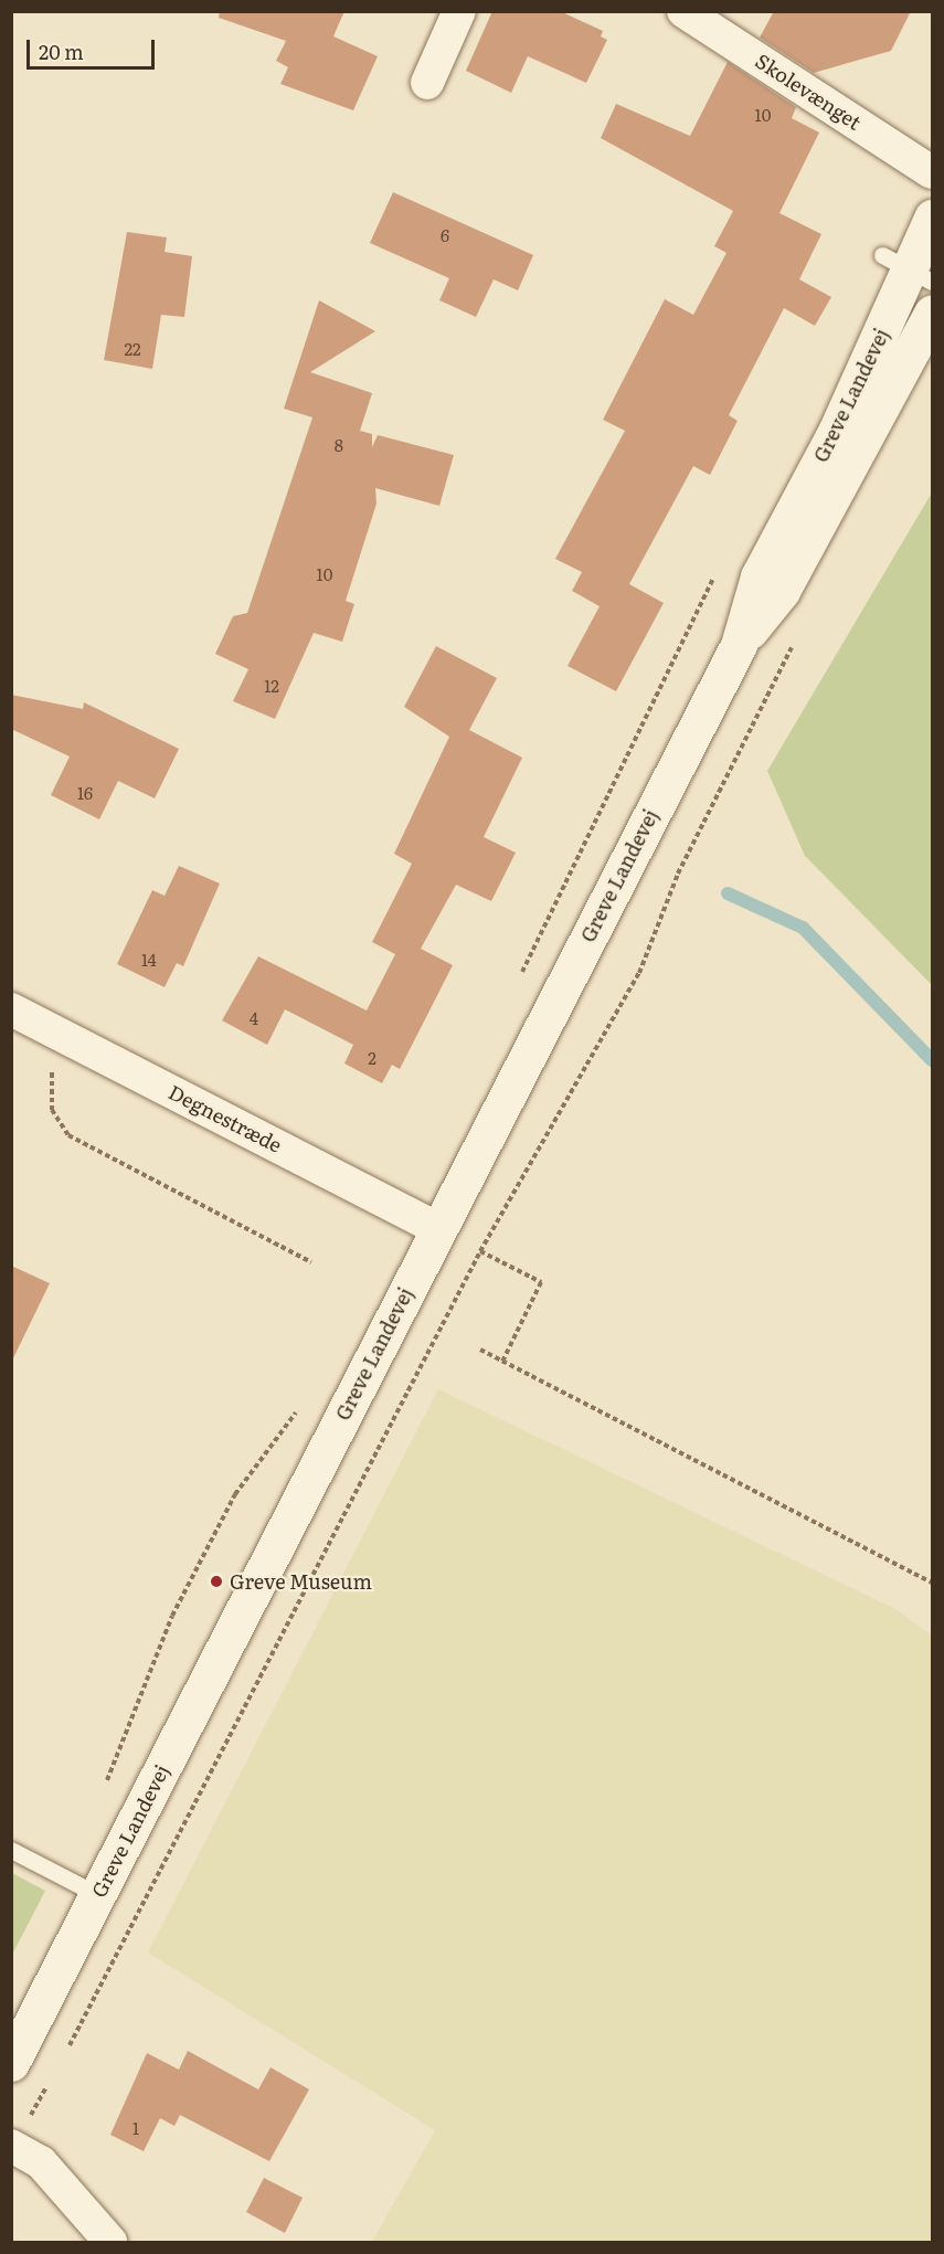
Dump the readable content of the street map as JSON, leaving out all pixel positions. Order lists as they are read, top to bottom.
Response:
{
  "streets": {
    "street": ["Skolevænget", "Greve Landevej", "Degnestræde"]
  },
  "crossings": [
    ["Greve Landevej", "Degnestræde"]
  ],
  "places": ["Greve Museum"],
  "house_numbers": [
    "10",
    "6",
    "22",
    "8",
    "10",
    "12",
    "16",
    "14",
    "4",
    "2",
    "1"
  ],
  "scale_bar": "20 m"
}
